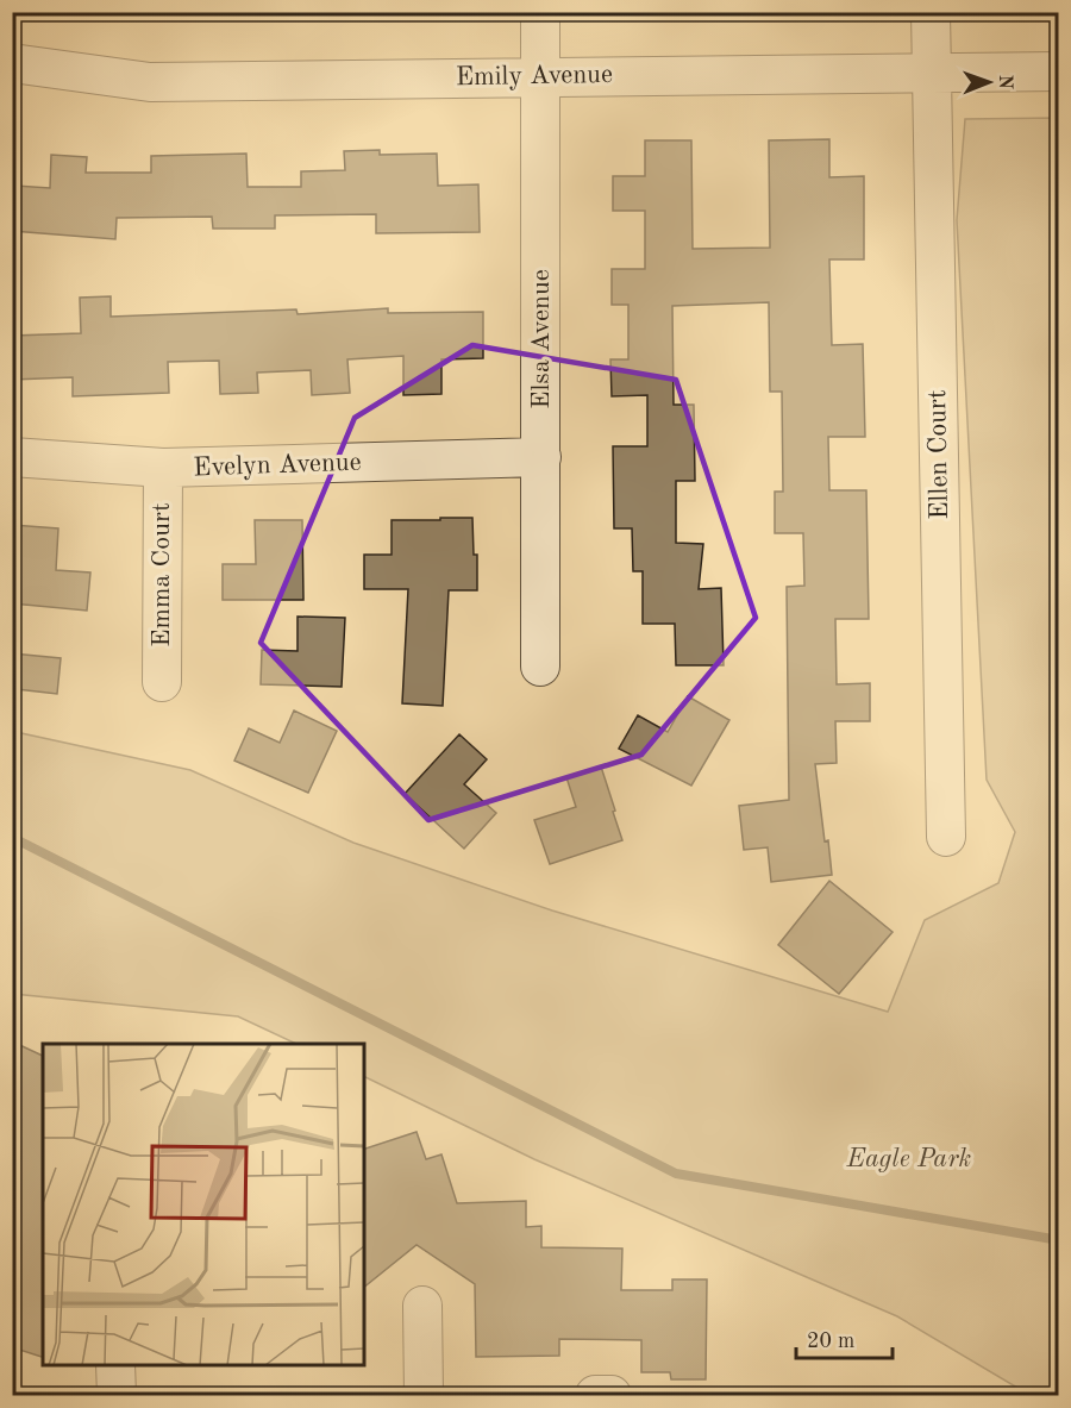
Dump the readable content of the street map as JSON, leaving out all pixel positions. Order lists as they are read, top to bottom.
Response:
{
  "streets": {
    "street": [
      "Emily Avenue",
      "Elsa Avenue",
      "Ellen Court",
      "Evelyn Avenue",
      "Emma Court"
    ]
  },
  "crossings": [
    ["Emily Avenue", "Elsa Avenue"],
    ["Emily Avenue", "Ellen Court"],
    ["Elsa Avenue", "Evelyn Avenue"],
    ["Evelyn Avenue", "Emma Court"]
  ],
  "parks": ["Eagle Park"],
  "scale_bar": "20 m",
  "north": "right"
}
